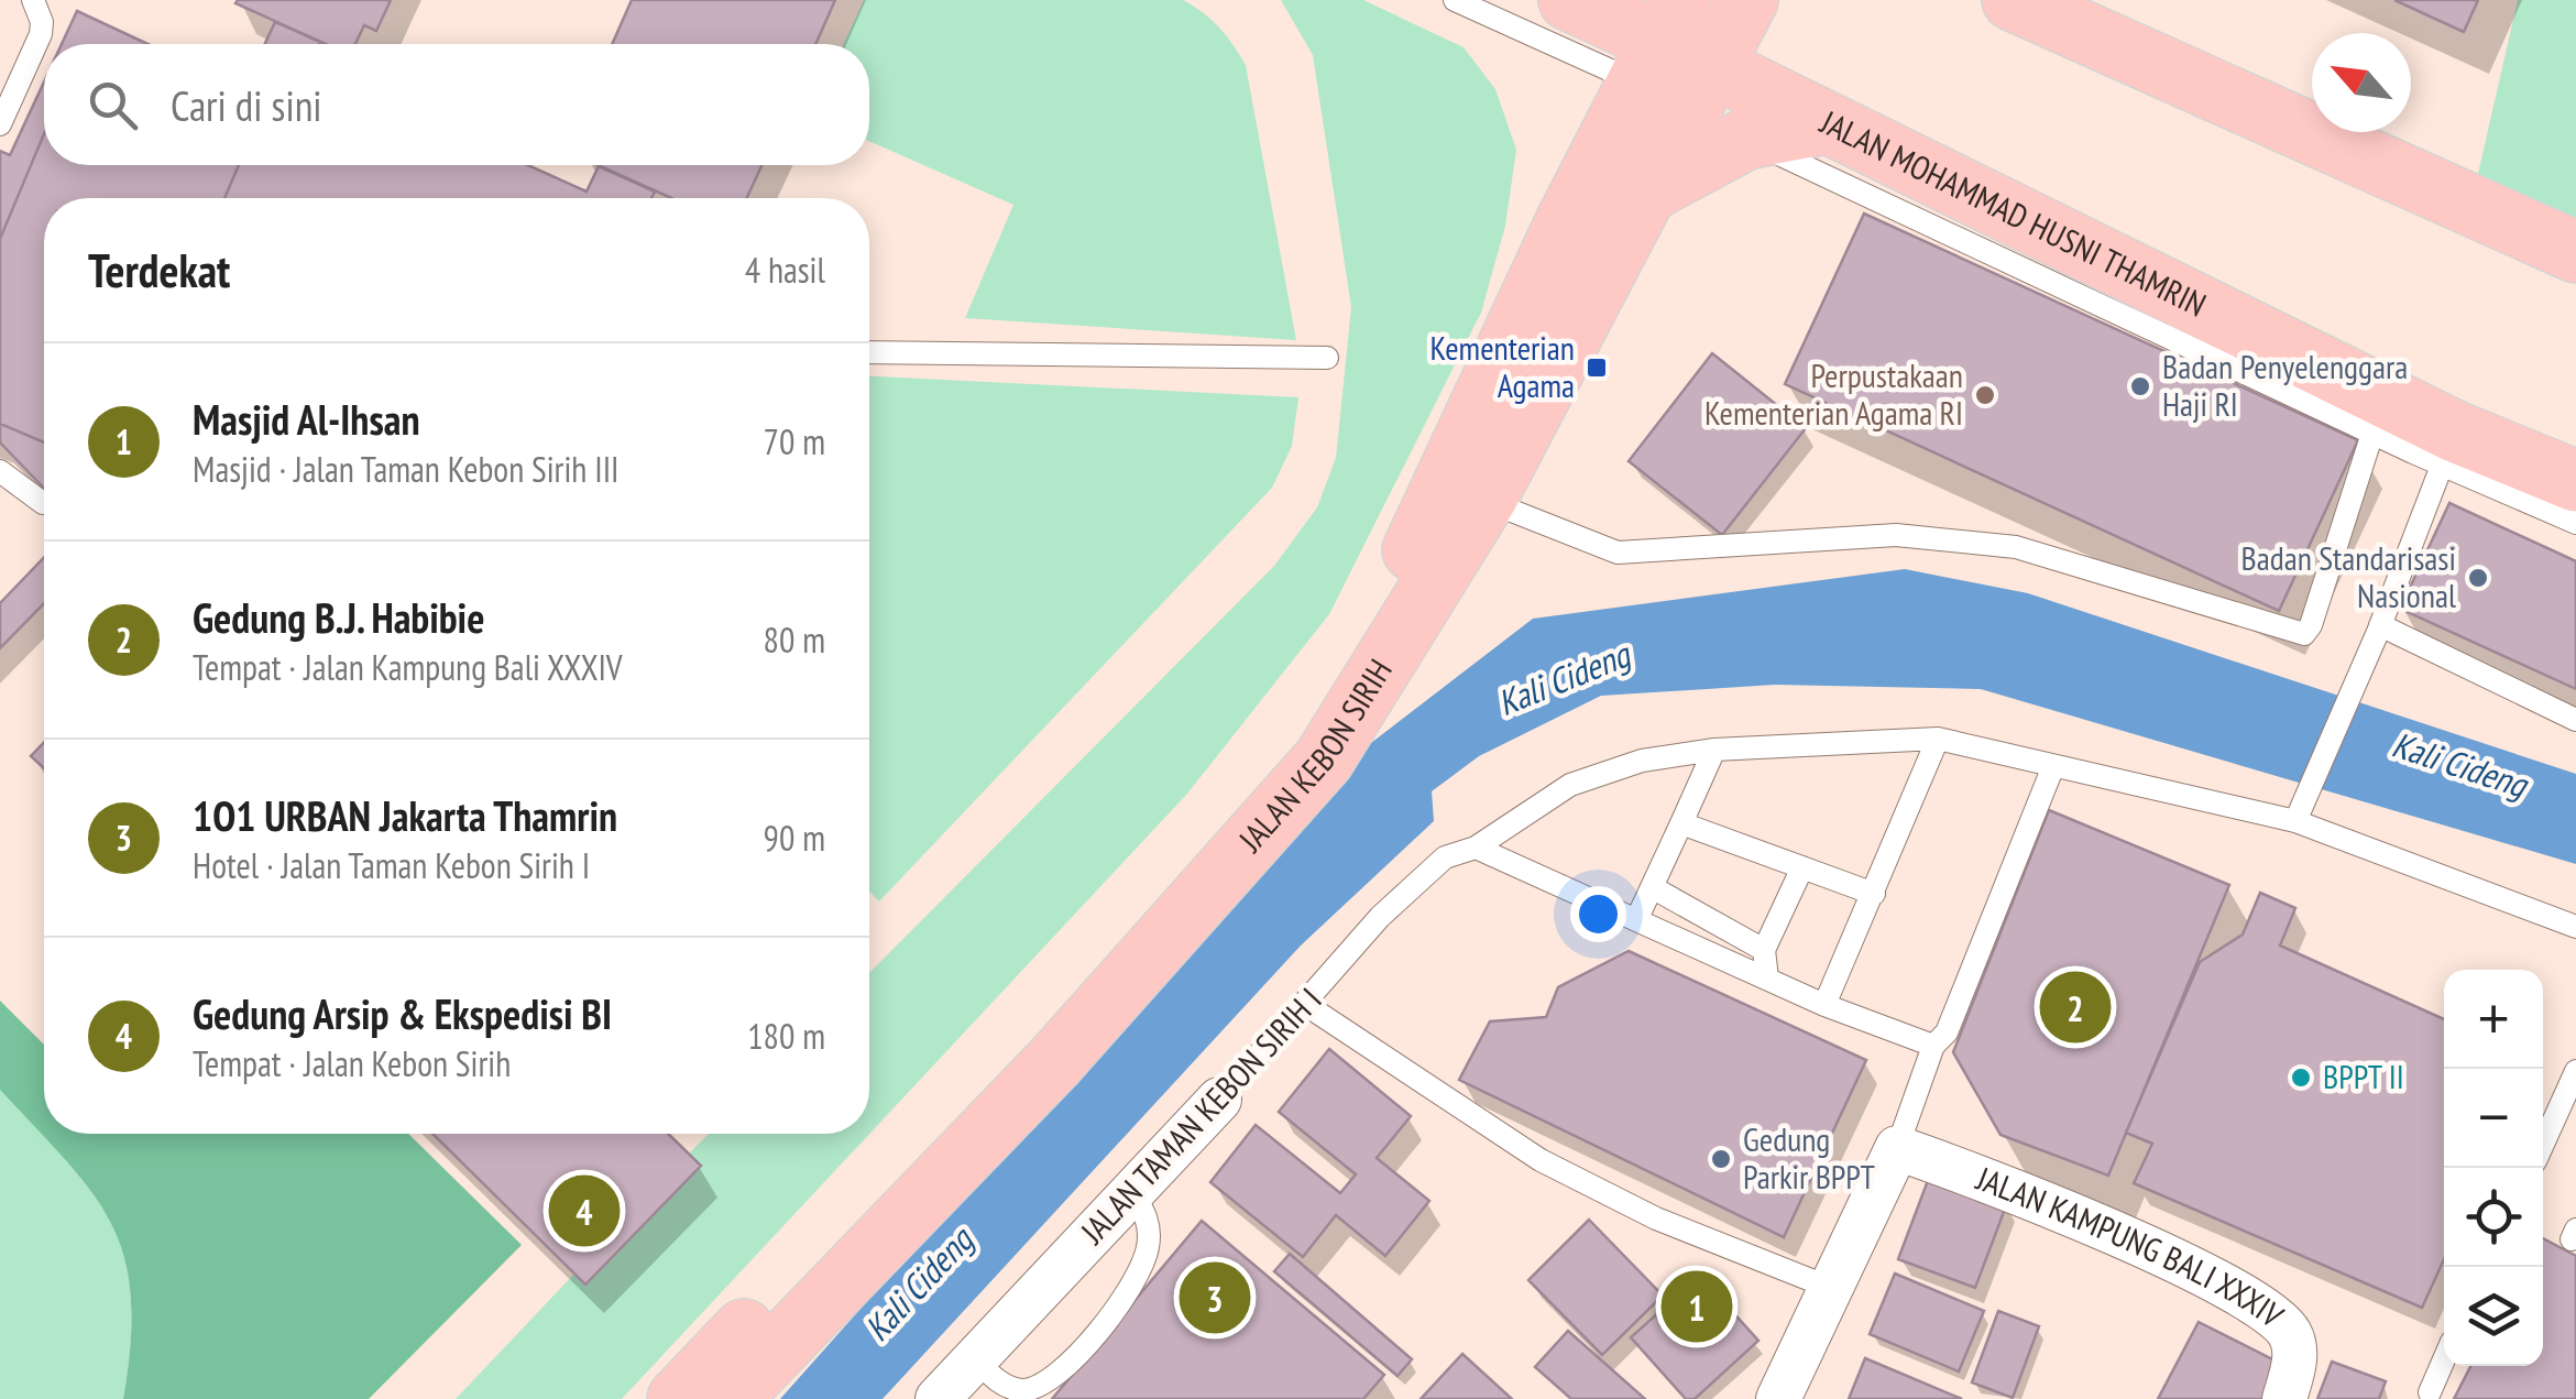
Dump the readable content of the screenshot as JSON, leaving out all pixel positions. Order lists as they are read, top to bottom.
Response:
{
  "streets": {
    "main road": ["JALAN MOHAMMAD HUSNI THAMRIN", "JALAN KEBON SIRIH"],
    "street": ["JALAN TAMAN KEBON SIRIH I", "JALAN KAMPUNG BALI XXXIV"]
  },
  "crossings": [
    ["JALAN MOHAMMAD HUSNI THAMRIN", "JALAN KEBON SIRIH"]
  ],
  "water": ["Kali Cideng"],
  "places": {
    "transit": ["Kementerian Agama"],
    "other": [
      "Badan Penyelenggara Haji RI",
      "Perpustakaan Kementerian Agama RI",
      "Badan Standarisasi Nasional",
      "BPPT II",
      "Gedung Parkir BPPT"
    ]
  },
  "north": "top left",
  "page": {
    "search": "Cari di sini",
    "heading": ["Terdekat", "4 hasil"],
    "list": [
      {
        "mark": "1",
        "name": "Masjid Al-Ihsan",
        "note": "Masjid · Jalan Taman Kebon Sirih III",
        "value": "70 m"
      },
      {
        "mark": "2",
        "name": "Gedung B.J. Habibie",
        "note": "Tempat · Jalan Kampung Bali XXXIV",
        "value": "80 m"
      },
      {
        "mark": "3",
        "name": "1O1 URBAN Jakarta Thamrin",
        "note": "Hotel · Jalan Taman Kebon Sirih I",
        "value": "90 m"
      },
      {
        "mark": "4",
        "name": "Gedung Arsip & Ekspedisi BI",
        "note": "Tempat · Jalan Kebon Sirih",
        "value": "180 m"
      }
    ],
    "pins": [
      "2",
      "4",
      "3",
      "1"
    ],
    "map_buttons": ["+", "−"]
  }
}
